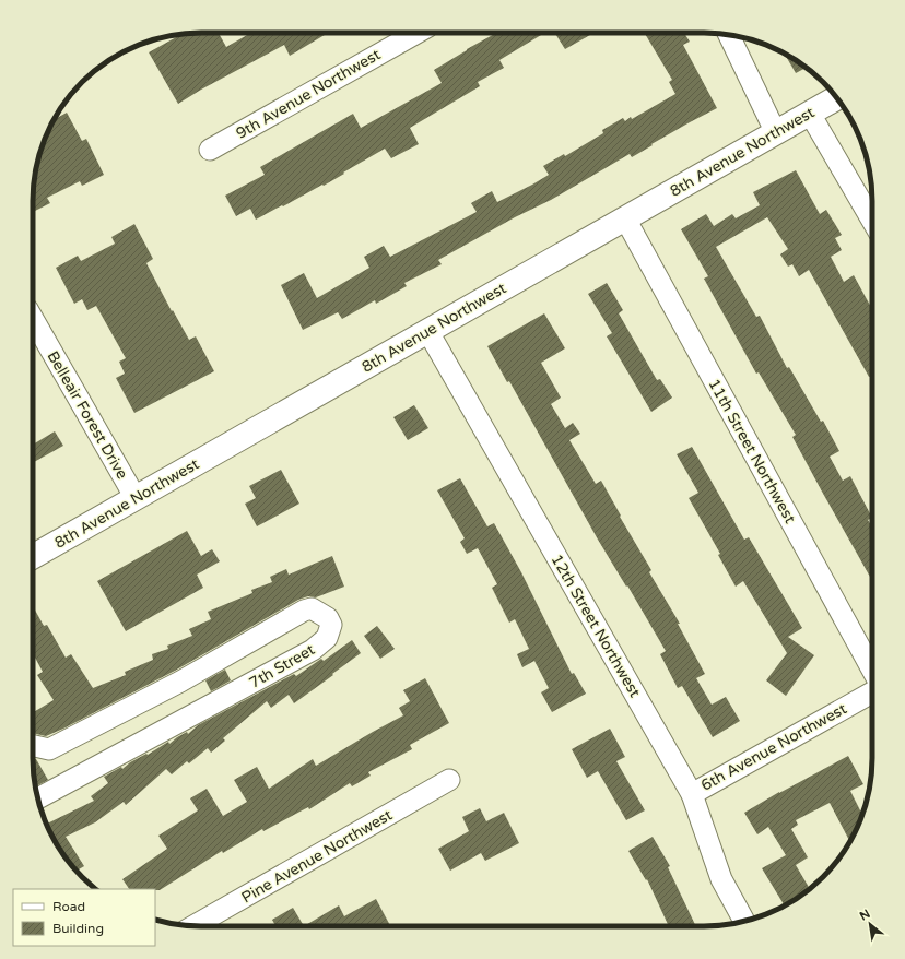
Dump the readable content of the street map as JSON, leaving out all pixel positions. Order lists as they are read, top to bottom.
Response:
{
  "streets": {
    "street": [
      "9th Avenue Northwest",
      "8th Avenue Northwest",
      "Belleair Forest Drive",
      "11th Street Northwest",
      "12th Street Northwest",
      "7th Street",
      "6th Avenue Northwest",
      "Pine Avenue Northwest"
    ]
  },
  "crossings": [
    ["8th Avenue Northwest", "Belleair Forest Drive"],
    ["8th Avenue Northwest", "11th Street Northwest"],
    ["8th Avenue Northwest", "12th Street Northwest"],
    ["12th Street Northwest", "6th Avenue Northwest"]
  ],
  "legend": ["Road", "Building"],
  "north": "top left"
}
